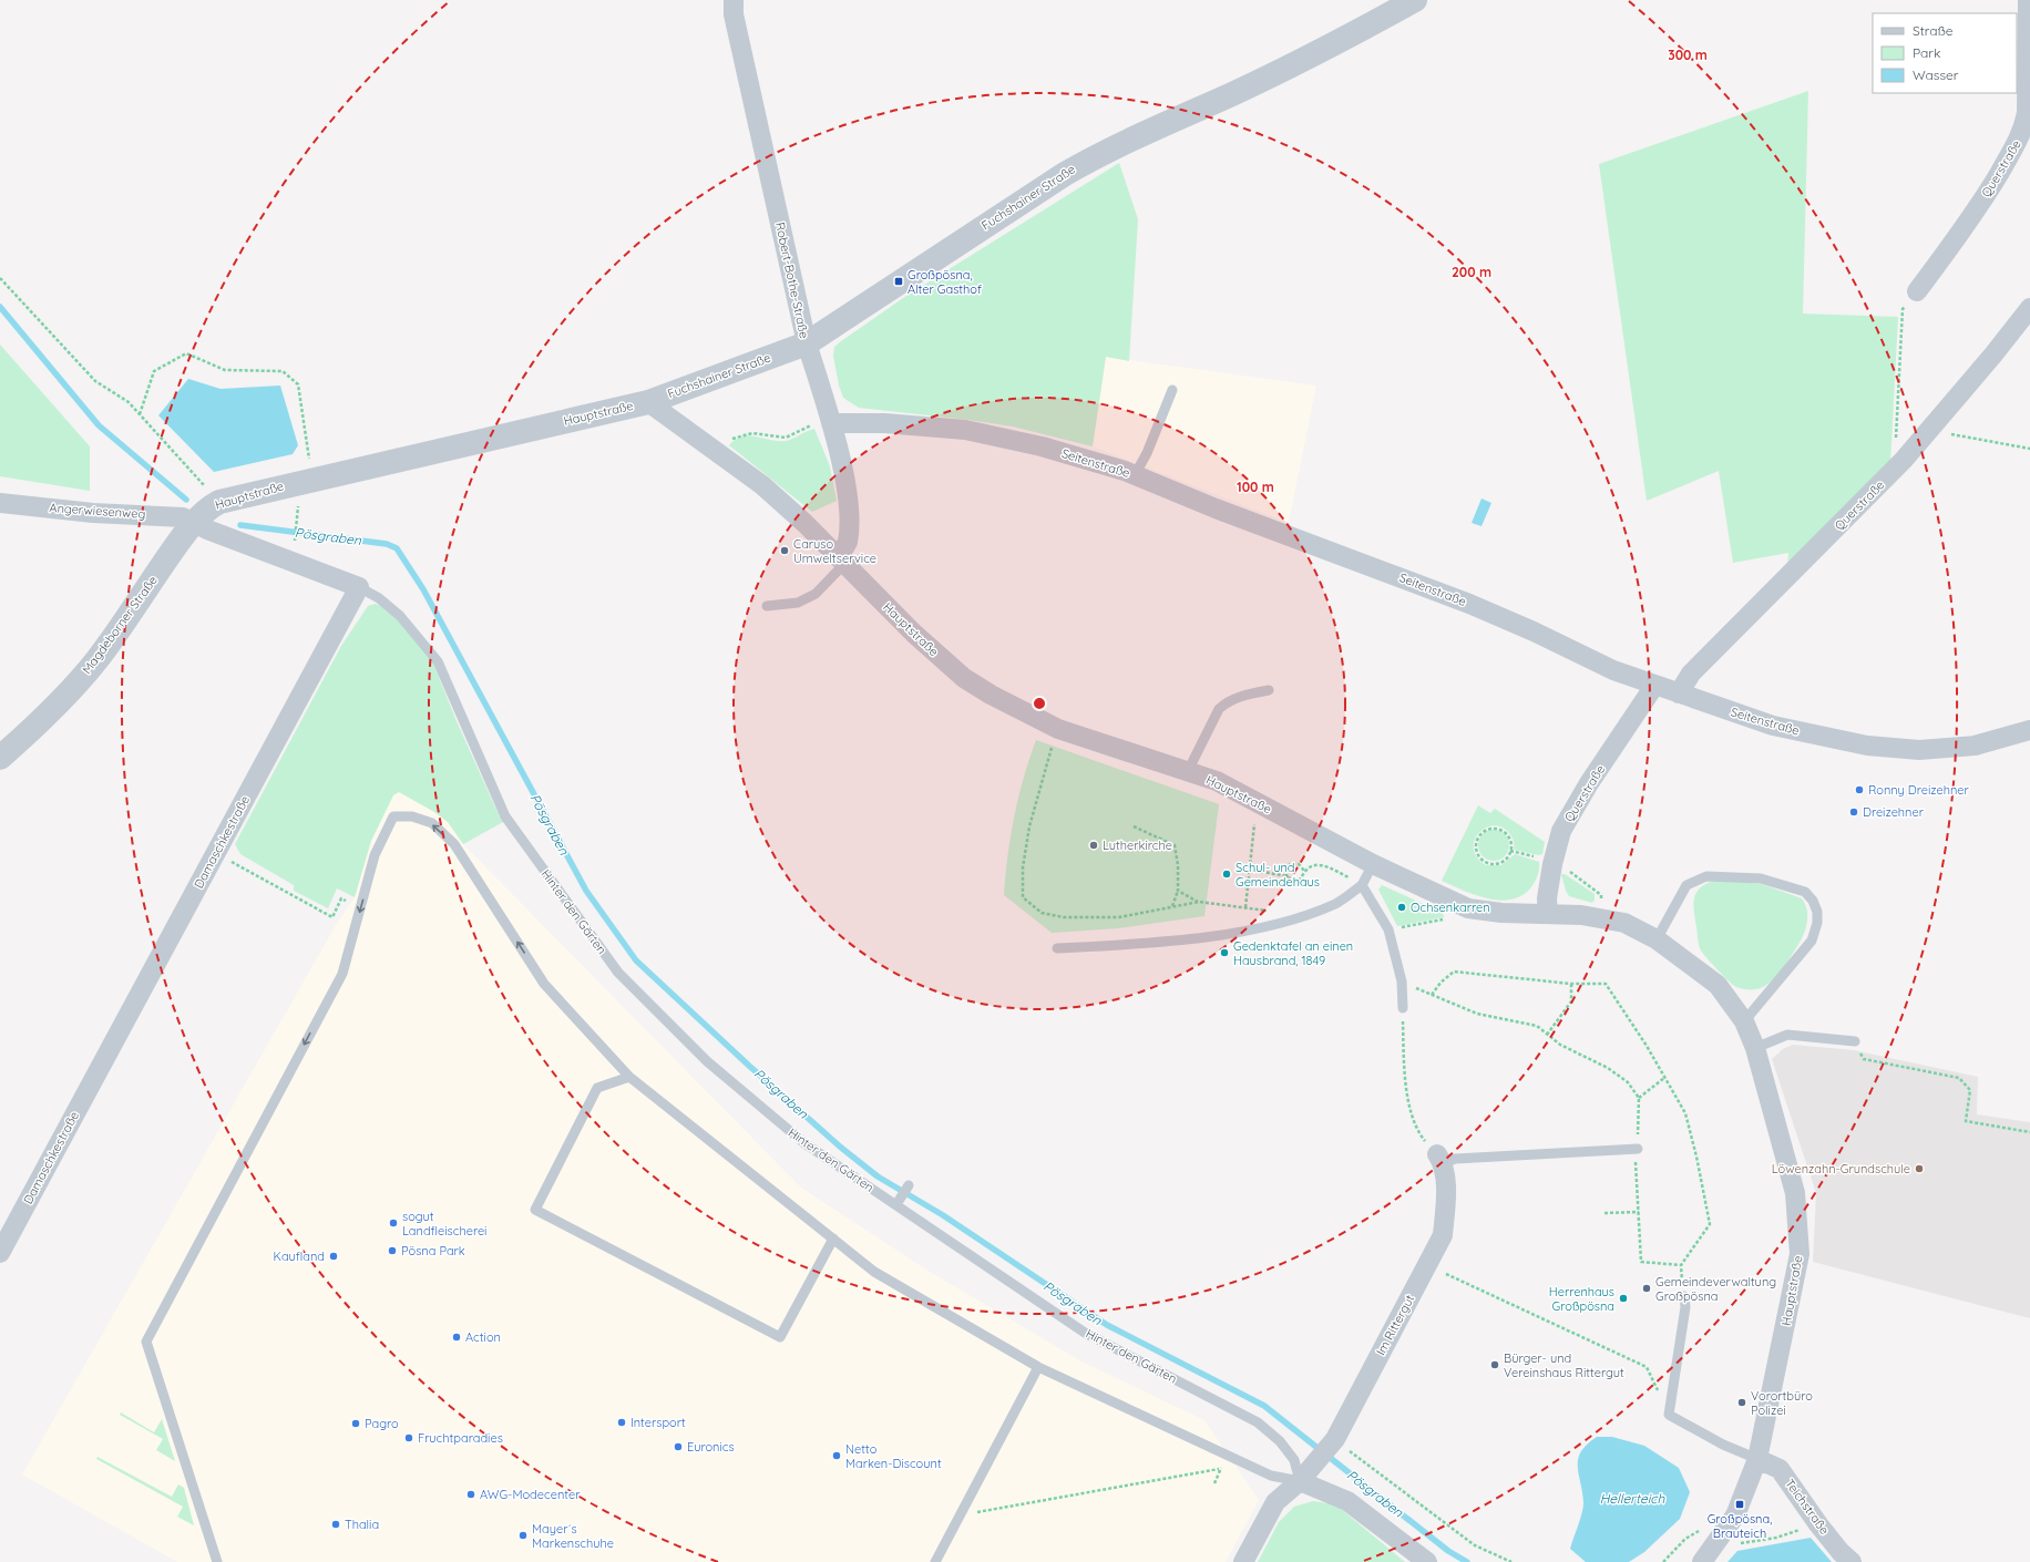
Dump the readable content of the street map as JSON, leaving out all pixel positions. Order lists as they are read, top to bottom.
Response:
{
  "streets": {
    "street": [
      "Querstraße",
      "Fuchshainer Straße",
      "Robert-Bothe-Straße",
      "Hauptstraße",
      "Seitenstraße",
      "Angerwiesenweg",
      "Magdeborner Straße",
      "Damaschkestraße",
      "Im Rittergut",
      "Teichstraße"
    ],
    "lane": ["Hinter den Gärten"]
  },
  "crossings": [
    ["Querstraße", "Hauptstraße"],
    ["Querstraße", "Seitenstraße"],
    ["Fuchshainer Straße", "Robert-Bothe-Straße"],
    ["Fuchshainer Straße", "Hauptstraße"],
    ["Robert-Bothe-Straße", "Hauptstraße"],
    ["Robert-Bothe-Straße", "Seitenstraße"],
    ["Hauptstraße", "Angerwiesenweg"],
    ["Hauptstraße", "Magdeborner Straße"],
    ["Hauptstraße", "Teichstraße"],
    ["Angerwiesenweg", "Magdeborner Straße"],
    ["Damaschkestraße", "Hinter den Gärten"],
    ["Hinter den Gärten", "Im Rittergut"]
  ],
  "water": ["Pösgraben", "Hellerteich"],
  "places": {
    "transit": ["Großpösna, Alter Gasthof", "Großpösna, Brauteich"],
    "other": [
      "Caruso Umweltservice",
      "Ronny Dreizehner",
      "Dreizehner",
      "Lutherkirche",
      "Schul- und Gemeindehaus",
      "Ochsenkarren",
      "Gedenktafel an einen Hausbrand, 1849",
      "Löwenzahn-Grundschule",
      "sogut Landfleischerei",
      "Pösna Park",
      "Kaufland",
      "Gemeindeverwaltung Großpösna",
      "Herrenhaus Großpösna",
      "Action",
      "Bürger- und Vereinshaus Rittergut",
      "Vorortbüro Polizei",
      "Intersport",
      "Pagro",
      "Fruchtparadies",
      "Euronics",
      "Netto Marken-Discount",
      "AWG-Modecenter",
      "Thalia",
      "Mayer´s Markenschuhe"
    ]
  },
  "legend": ["Straße", "Park", "Wasser"],
  "rings": ["300 m", "200 m", "100 m"]
}
